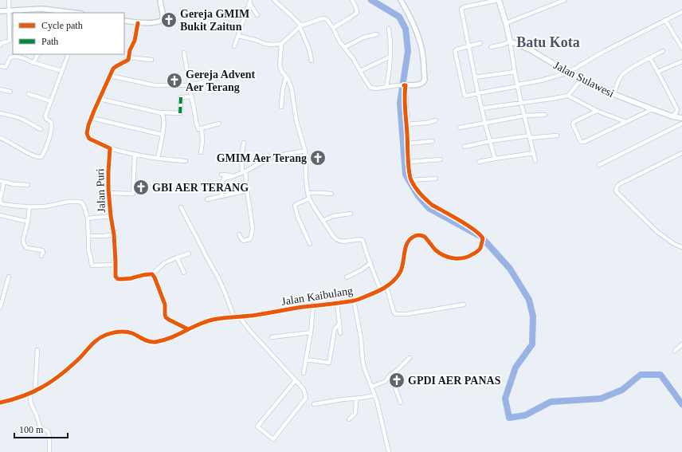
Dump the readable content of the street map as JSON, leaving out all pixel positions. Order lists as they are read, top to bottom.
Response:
{
  "streets": {
    "main road": ["Jalan Sulawesi"],
    "street": ["Jalan Puri", "Jalan Kaibulang"]
  },
  "districts": ["Batu Kota"],
  "places": {
    "church": [
      "Gereja GMIM Bukit Zaitun",
      "Gereja Advent Aer Terang",
      "GMIM Aer Terang",
      "GBI AER TERANG",
      "GPDI AER PANAS"
    ]
  },
  "legend": ["Cycle path", "Path"],
  "scale_bar": "100 m"
}
